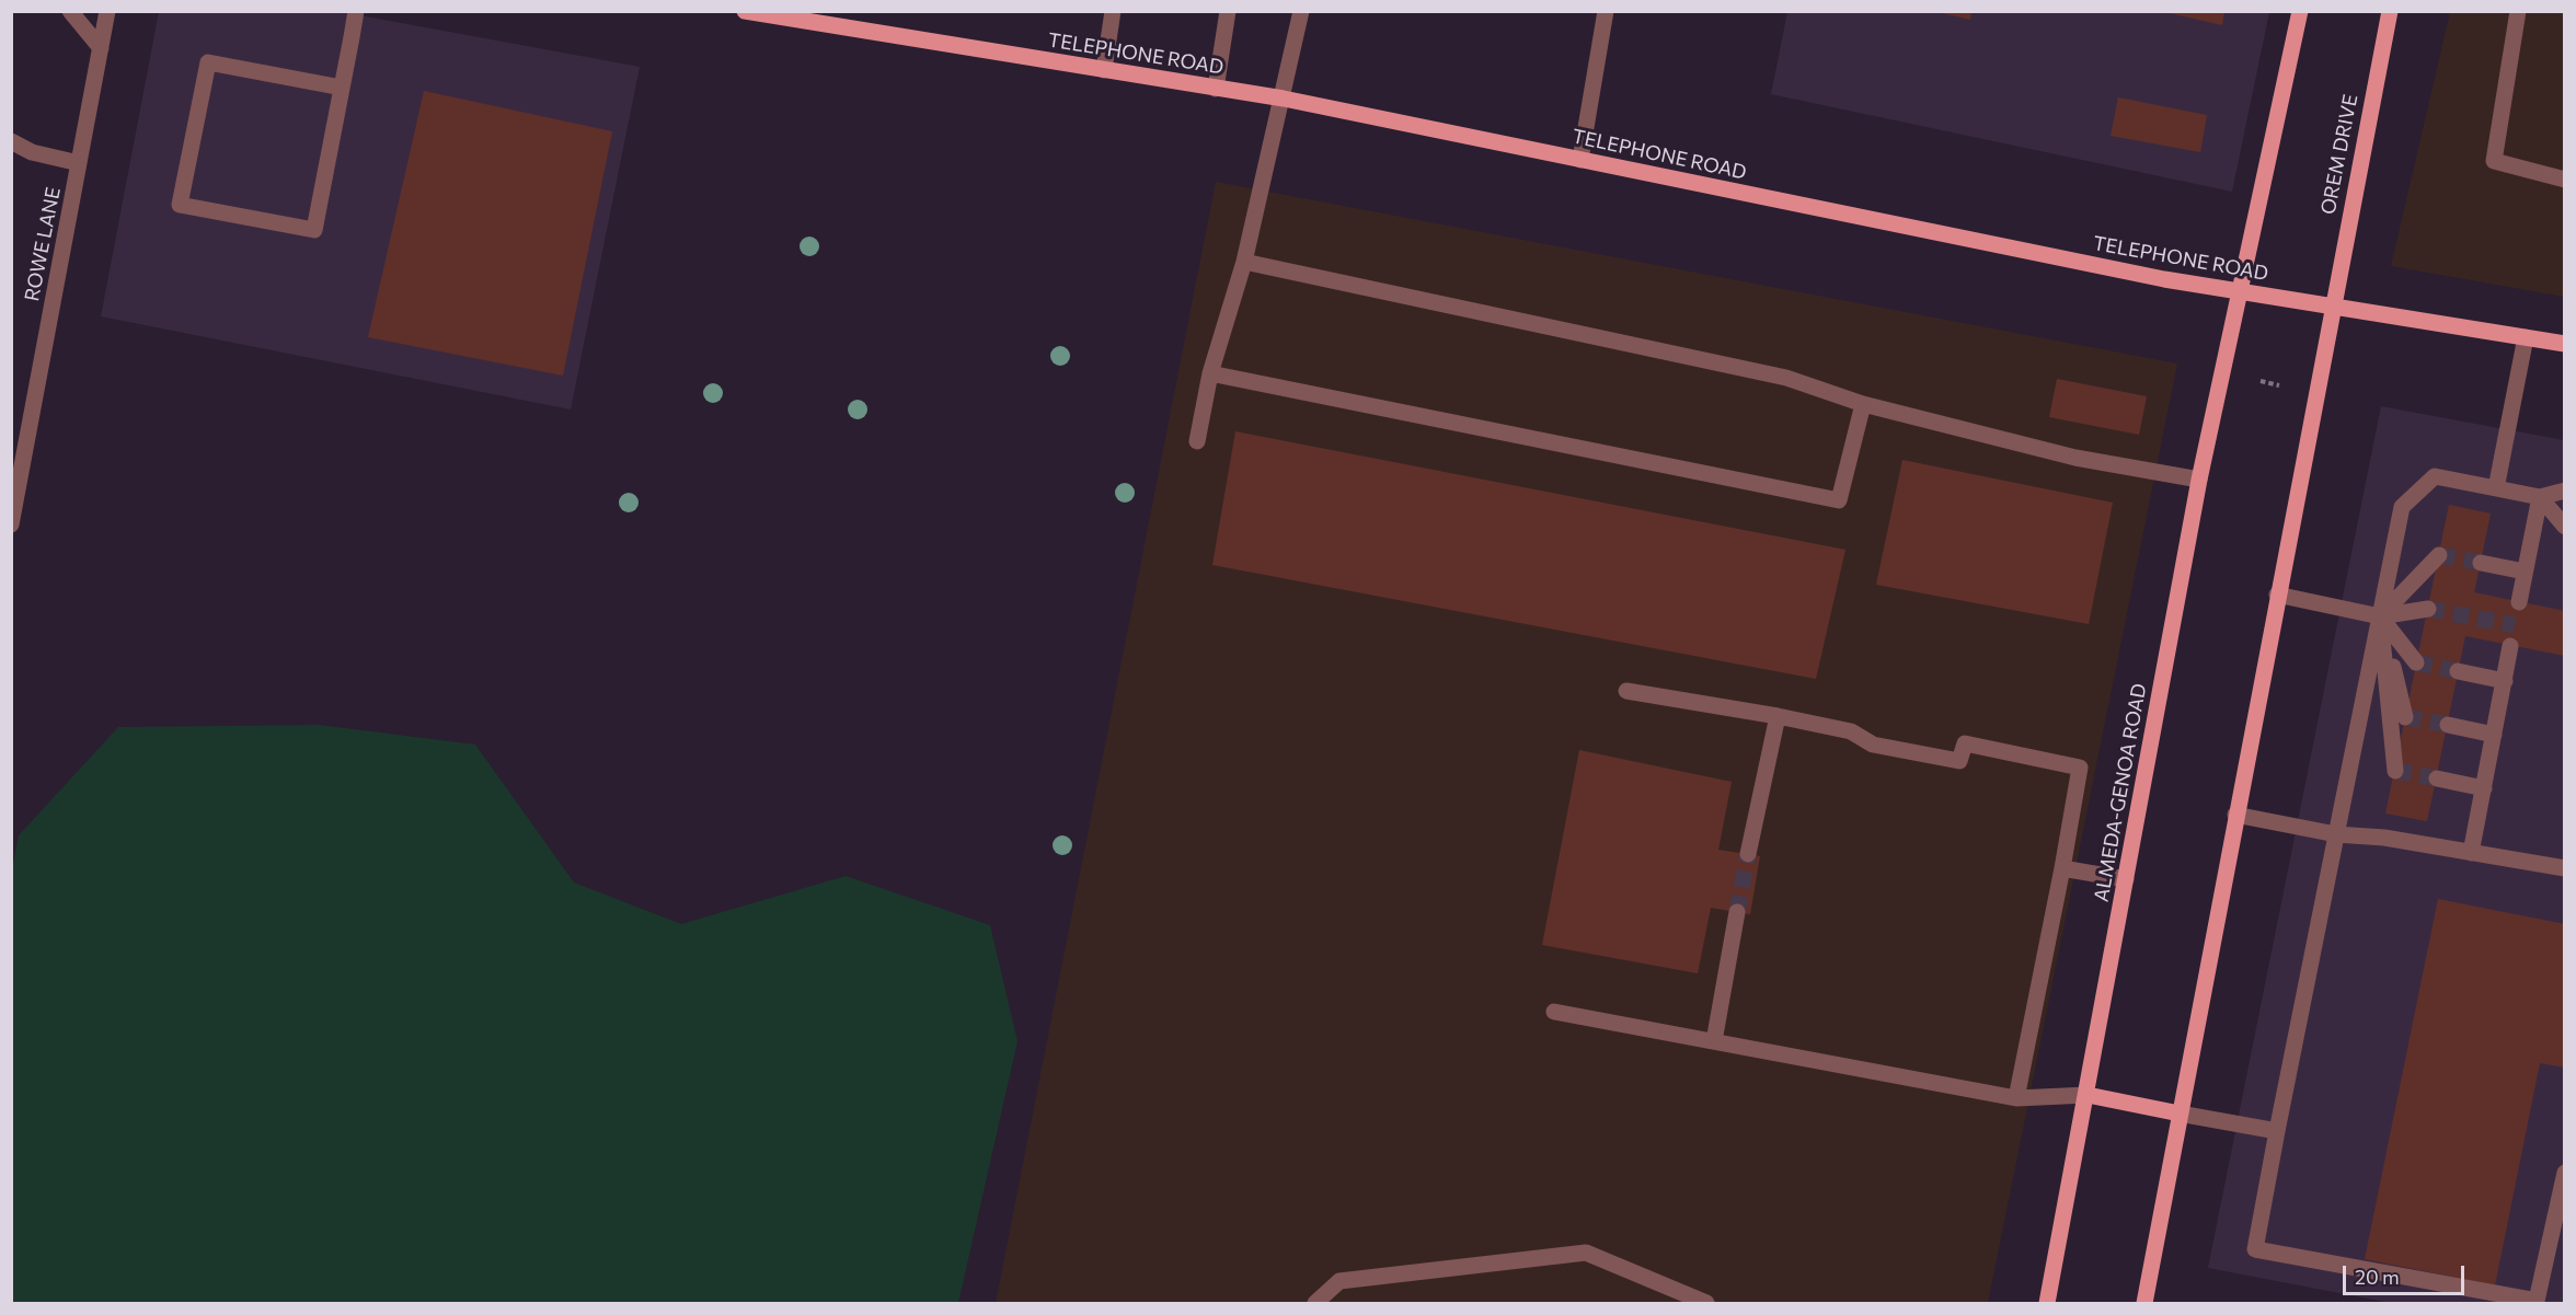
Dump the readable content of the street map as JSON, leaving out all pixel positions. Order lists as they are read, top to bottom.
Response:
{
  "streets": {
    "main road": ["TELEPHONE ROAD", "OREM DRIVE", "ALMEDA-GENOA ROAD"],
    "street": ["ROWE LANE"]
  },
  "crossings": [
    ["TELEPHONE ROAD", "OREM DRIVE"],
    ["TELEPHONE ROAD", "ALMEDA-GENOA ROAD"]
  ],
  "scale_bar": "20 m"
}
